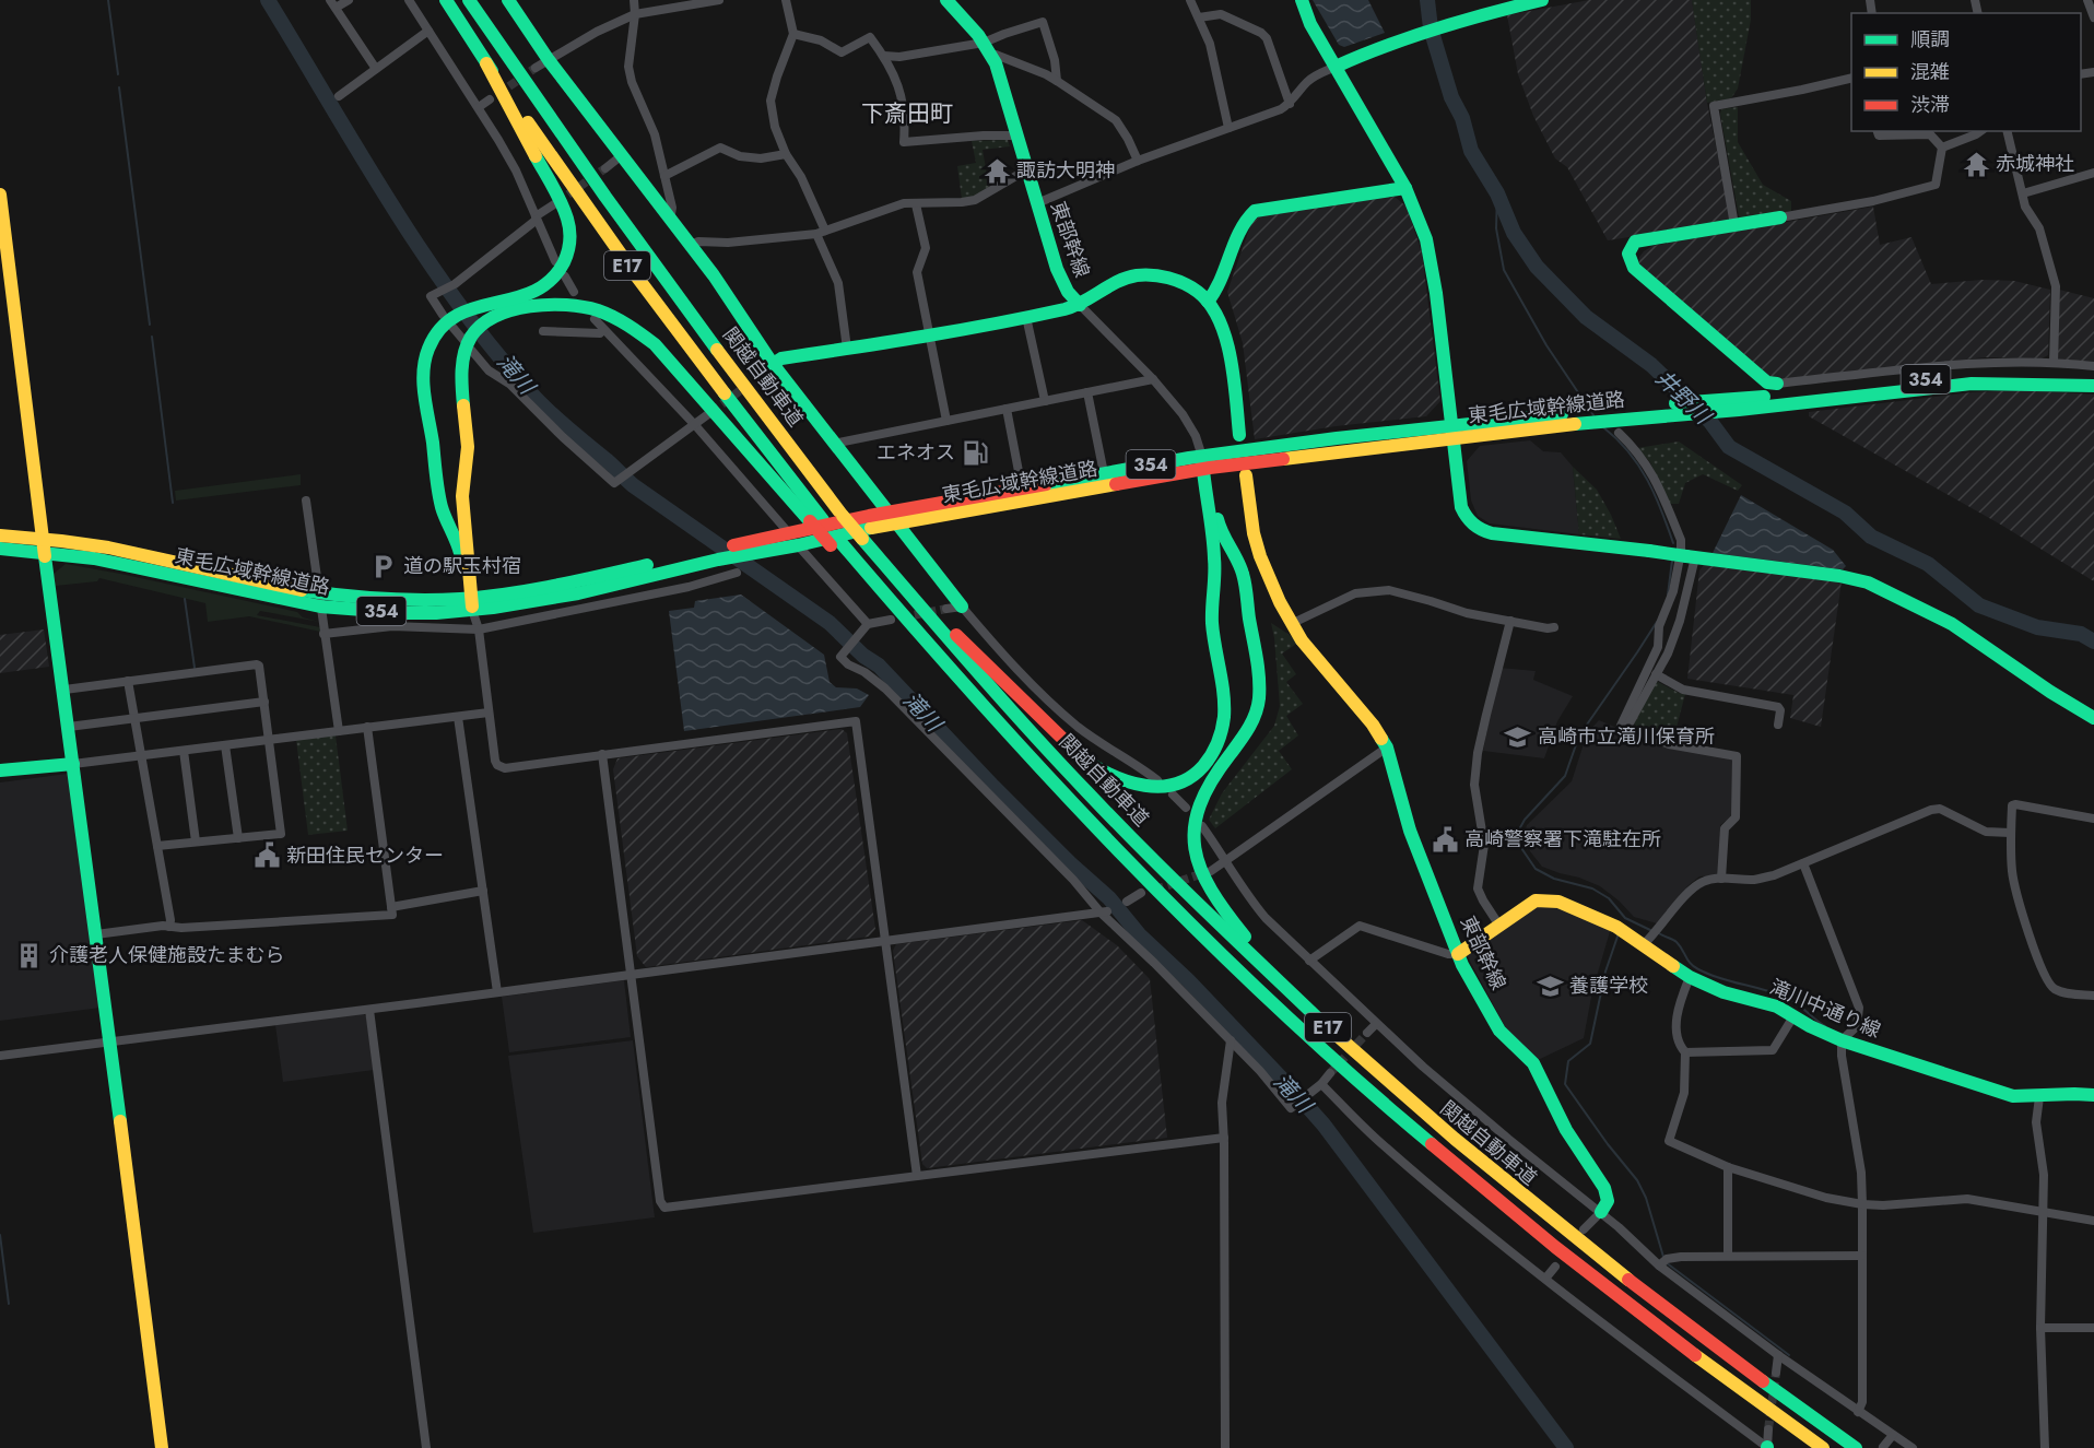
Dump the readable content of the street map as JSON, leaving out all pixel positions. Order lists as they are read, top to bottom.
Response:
{
  "streets": {
    "main road": [
      "東部幹線",
      "E17",
      "関越自動車道",
      "354",
      "東毛広域幹線道路",
      "滝川中通り線"
    ]
  },
  "crossings": [
    ["東部幹線", "滝川中通り線"]
  ],
  "districts": ["下斎田町"],
  "water": ["滝川", "井野川"],
  "places": {
    "temple": ["赤城神社", "諏訪大明神"],
    "fuel station": ["エネオス"],
    "parking": ["道の駅玉村宿"],
    "school or university": ["高崎市立滝川保育所", "養護学校"],
    "public building": ["高崎警察署下滝駐在所", "新田住民センター"],
    "building": ["介護老人保健施設たまむら"]
  },
  "legend": ["順調", "混雑", "渋滞"]
}
